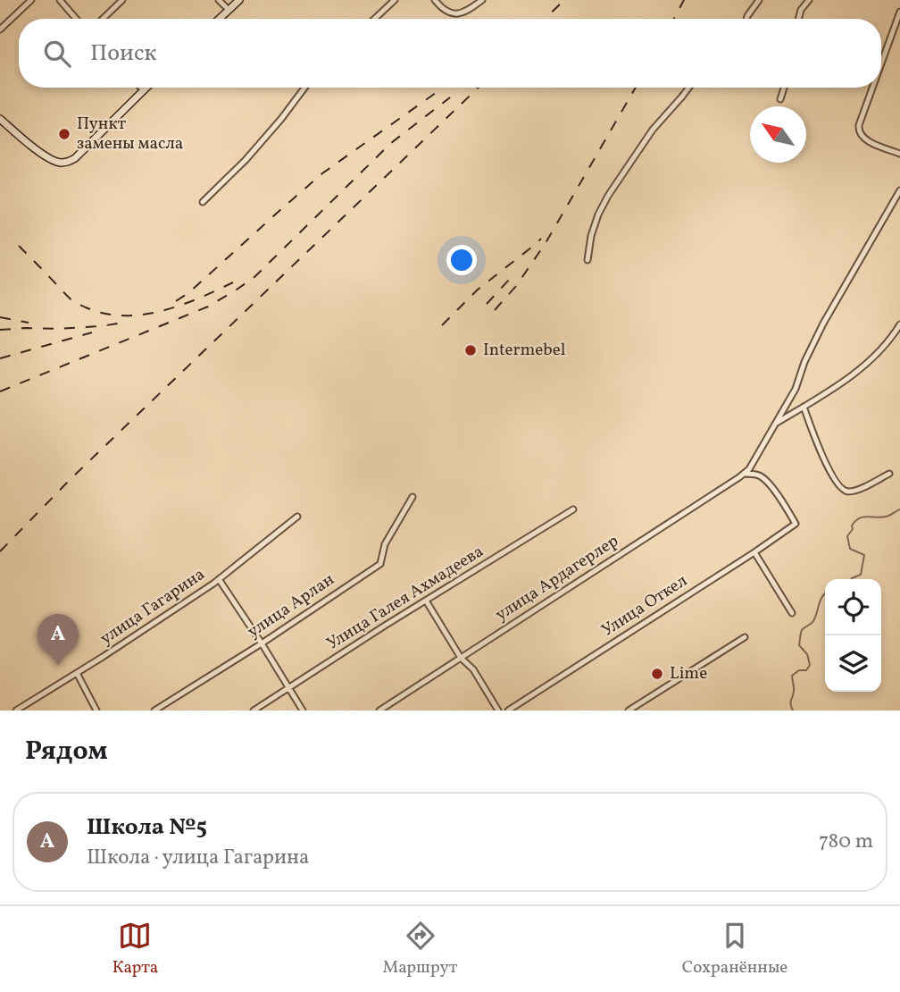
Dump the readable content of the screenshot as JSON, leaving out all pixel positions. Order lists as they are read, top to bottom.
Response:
{
  "streets": {
    "street": [
      "улица Ардагерлер",
      "Улица Галея Ахмадеева",
      "улица Арлан",
      "Улица Откел",
      "улица Гагарина"
    ]
  },
  "crossings": [
    ["улица Ардагерлер", "Улица Откел"]
  ],
  "places": ["Пункт замены масла", "Intermebel", "Lime"],
  "north": "top left",
  "page": {
    "search": "Поиск",
    "pins": "A",
    "heading": "Рядом",
    "list": [
      {
        "mark": "A",
        "name": "Школа №5",
        "note": "Школа · улица Гагарина",
        "value": "780 m"
      }
    ],
    "nav": ["Карта", "Маршрут", "Сохранённые"]
  }
}
